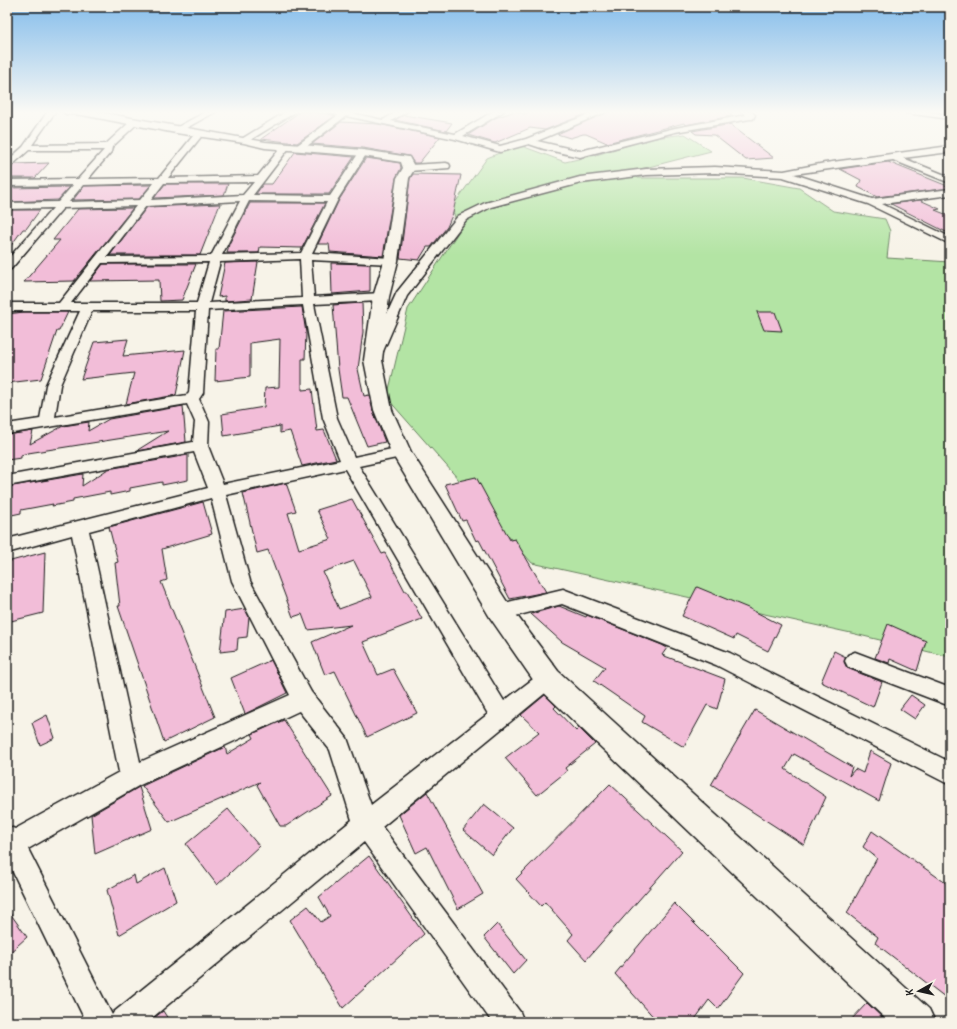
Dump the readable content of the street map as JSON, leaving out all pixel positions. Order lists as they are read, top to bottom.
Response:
{
  "north": "left"
}
